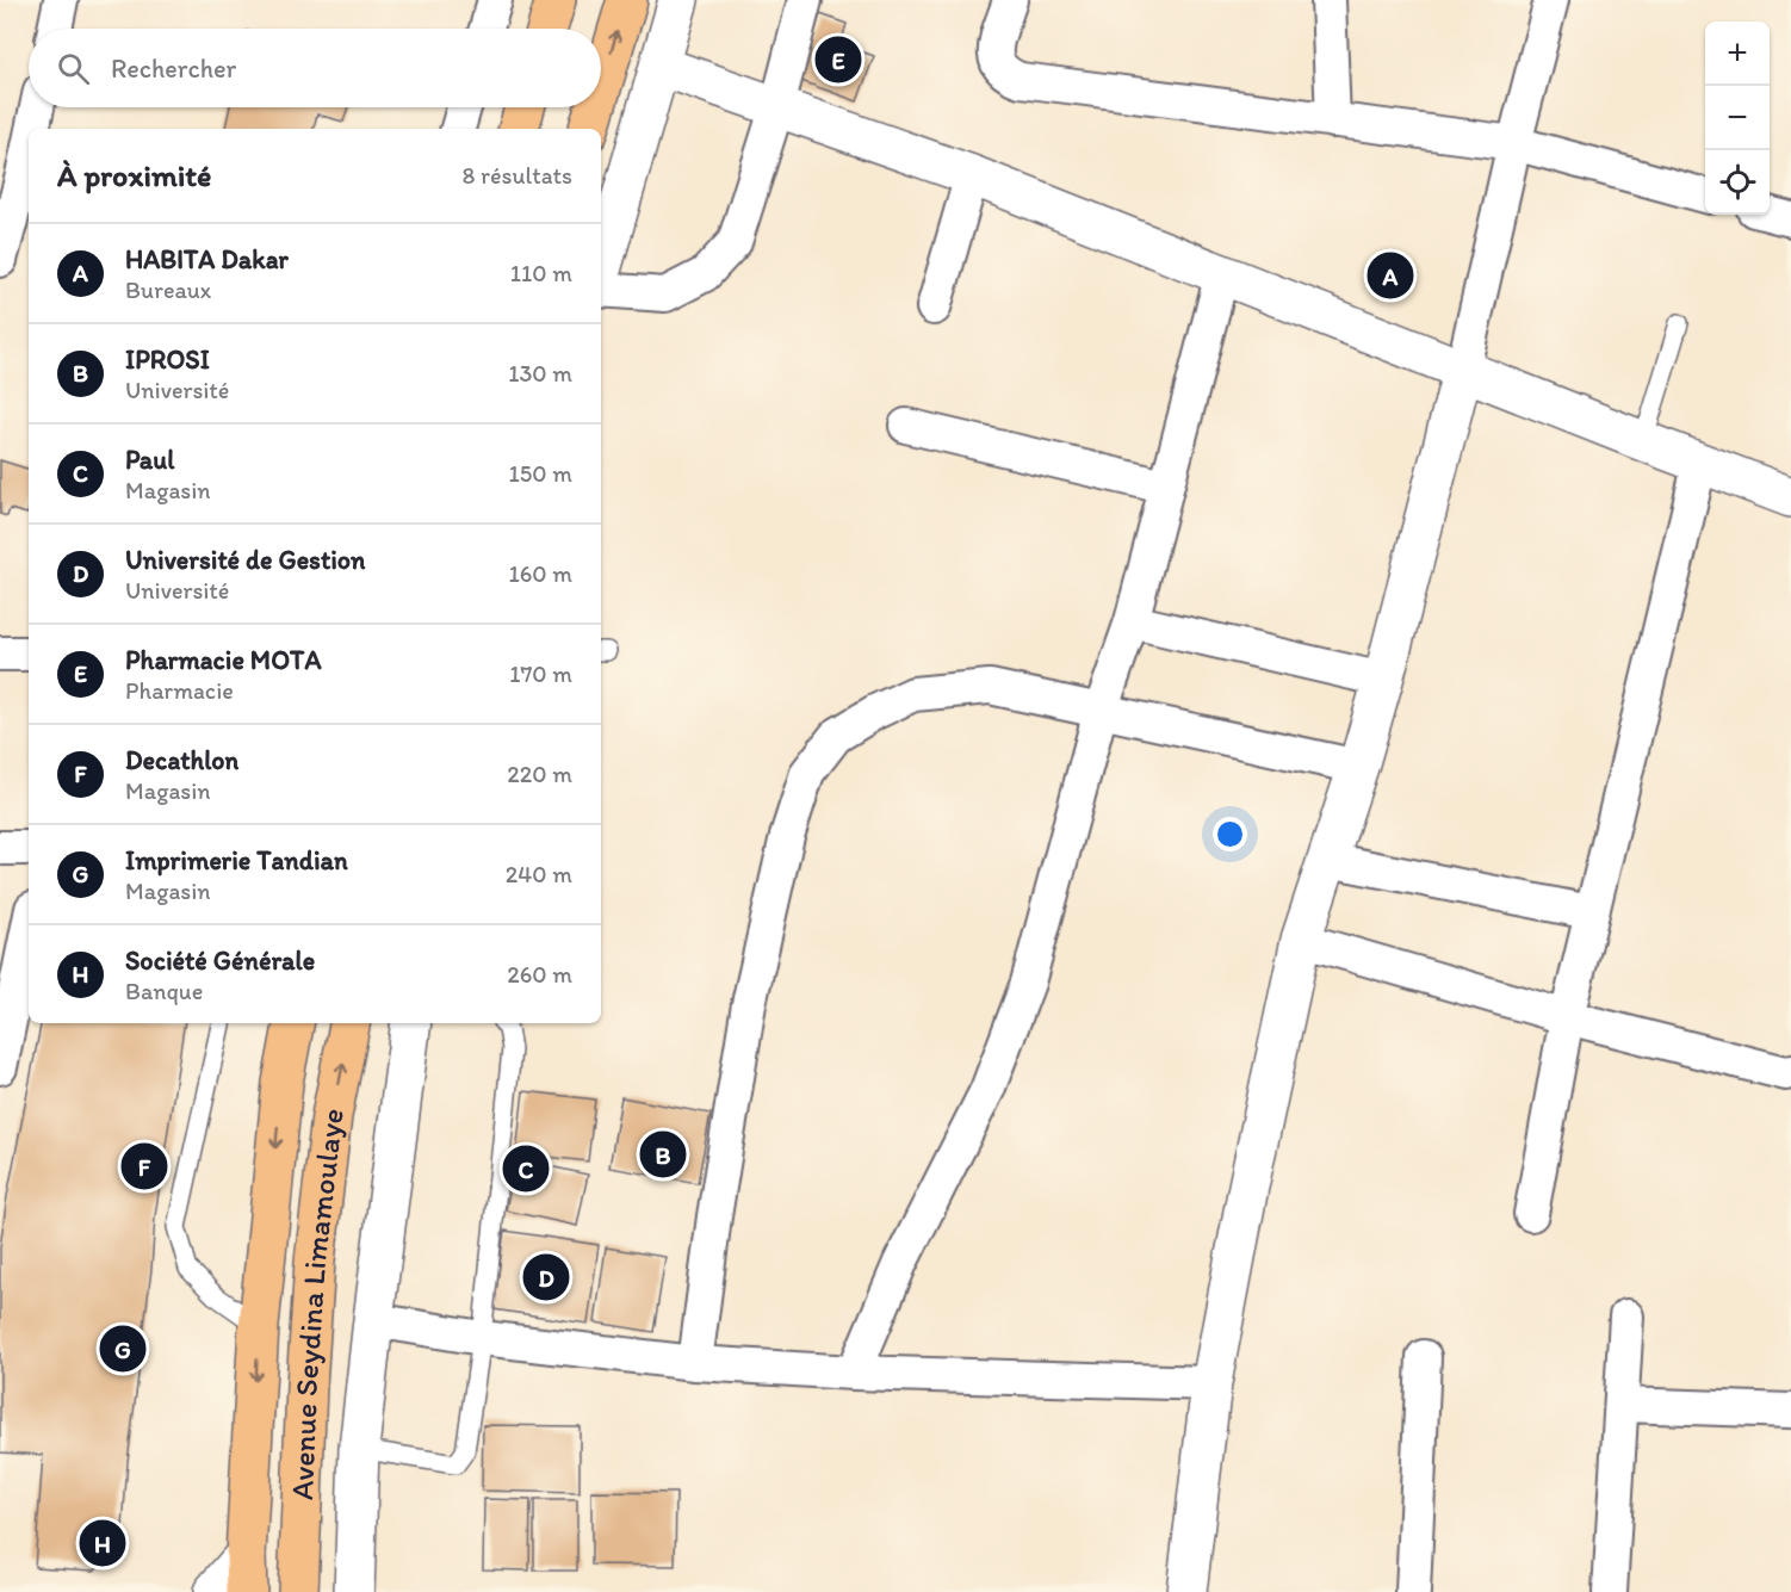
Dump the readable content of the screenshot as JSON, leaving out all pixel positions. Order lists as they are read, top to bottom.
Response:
{
  "streets": {
    "highway": ["Avenue Seydina Limamoulaye"]
  },
  "page": {
    "map_buttons": ["+", "−"],
    "search": "Rechercher",
    "pins": [
      "E",
      "A",
      "B",
      "F",
      "C",
      "D",
      "G",
      "H"
    ],
    "heading": ["À proximité", "8 résultats"],
    "list": [
      {
        "mark": "A",
        "name": "HABITA Dakar",
        "note": "Bureaux",
        "value": "110 m"
      },
      {
        "mark": "B",
        "name": "IPROSI",
        "note": "Université",
        "value": "130 m"
      },
      {
        "mark": "C",
        "name": "Paul",
        "note": "Magasin",
        "value": "150 m"
      },
      {
        "mark": "D",
        "name": "Université de Gestion",
        "note": "Université",
        "value": "160 m"
      },
      {
        "mark": "E",
        "name": "Pharmacie MOTA",
        "note": "Pharmacie",
        "value": "170 m"
      },
      {
        "mark": "F",
        "name": "Decathlon",
        "note": "Magasin",
        "value": "220 m"
      },
      {
        "mark": "G",
        "name": "Imprimerie Tandian",
        "note": "Magasin",
        "value": "240 m"
      },
      {
        "mark": "H",
        "name": "Société Générale",
        "note": "Banque",
        "value": "260 m"
      }
    ]
  }
}
